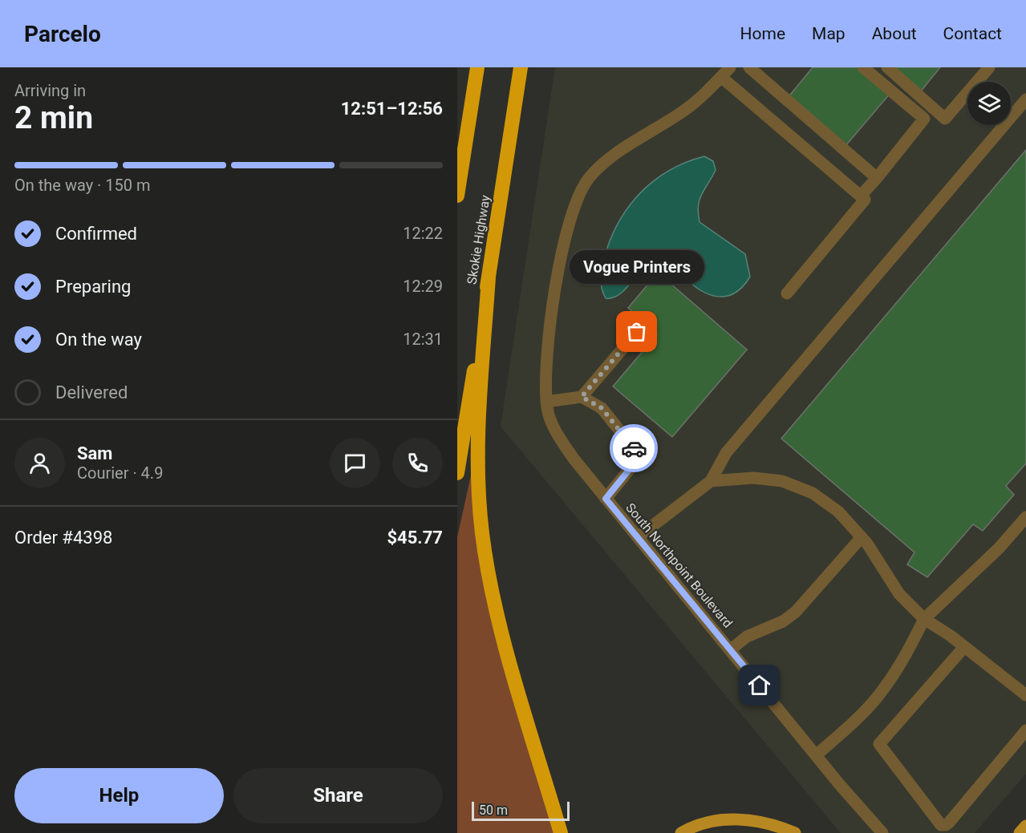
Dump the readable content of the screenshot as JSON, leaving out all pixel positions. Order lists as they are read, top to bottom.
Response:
{
  "streets": {
    "highway": ["Skokie Highway"],
    "street": ["South Northpoint Boulevard"]
  },
  "places": ["Vogue Printers"],
  "scale_bar": "50 m",
  "page": {
    "header": "Parcelo",
    "nav": [
      "Home",
      "Map",
      "About",
      "Contact"
    ],
    "heading": ["2 min", "Arriving in", "12:51–12:56"],
    "panel": [
      "Sam",
      "Courier · 4.9",
      "Order #4398",
      "$45.77"
    ],
    "bar": "On the way · 150 m",
    "list": [
      ["Confirmed", "12:22"],
      ["Preparing", "12:29"],
      ["On the way", "12:31"],
      "Delivered"
    ],
    "bubble": "Vogue Printers",
    "buttons": ["Help", "Share"],
    "scale": "50 m"
  }
}
